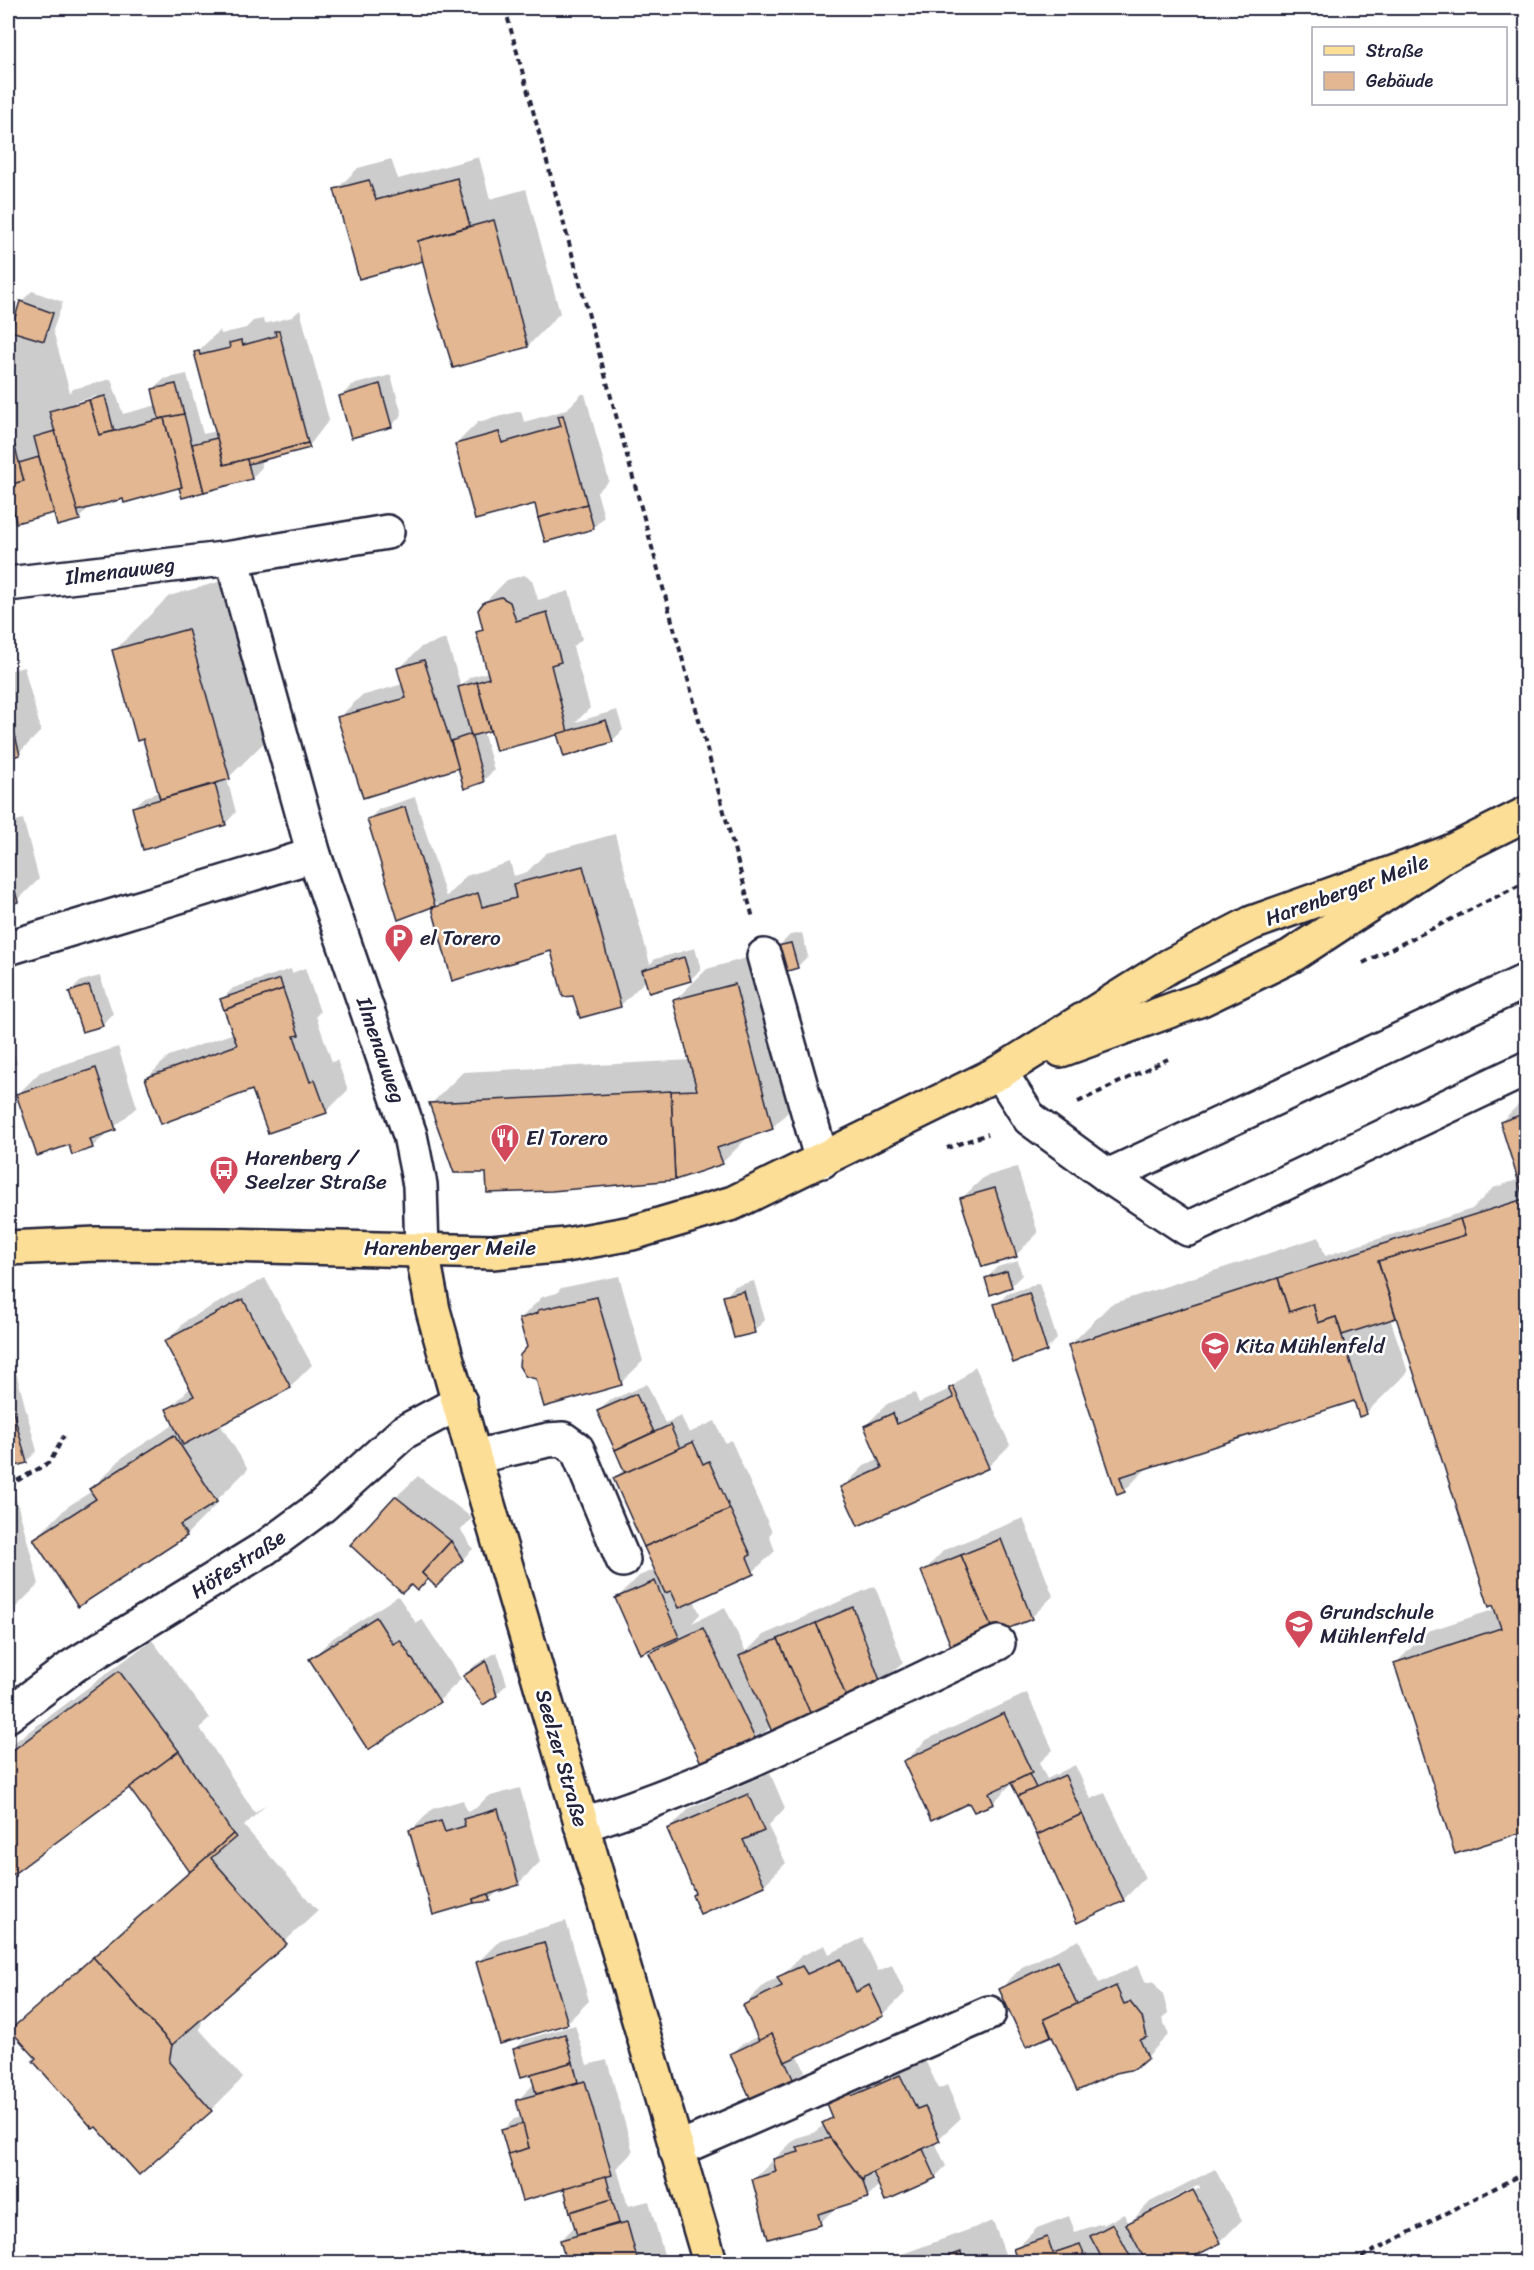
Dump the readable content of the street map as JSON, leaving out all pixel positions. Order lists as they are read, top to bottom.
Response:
{
  "streets": {
    "main road": ["Harenberger Meile", "Seelzer Straße"],
    "street": ["Ilmenauweg", "Höfestraße"]
  },
  "crossings": [
    ["Ilmenauweg", "Harenberger Meile"],
    ["Ilmenauweg", "Seelzer Straße"],
    ["Harenberger Meile", "Seelzer Straße"],
    ["Höfestraße", "Seelzer Straße"]
  ],
  "places": {
    "parking": ["el Torero"],
    "restaurant": ["El Torero"],
    "bus stop": ["Harenberg / Seelzer Straße"],
    "school or university": ["Kita Mühlenfeld", "Grundschule Mühlenfeld"]
  },
  "legend": ["Straße", "Gebäude"]
}
